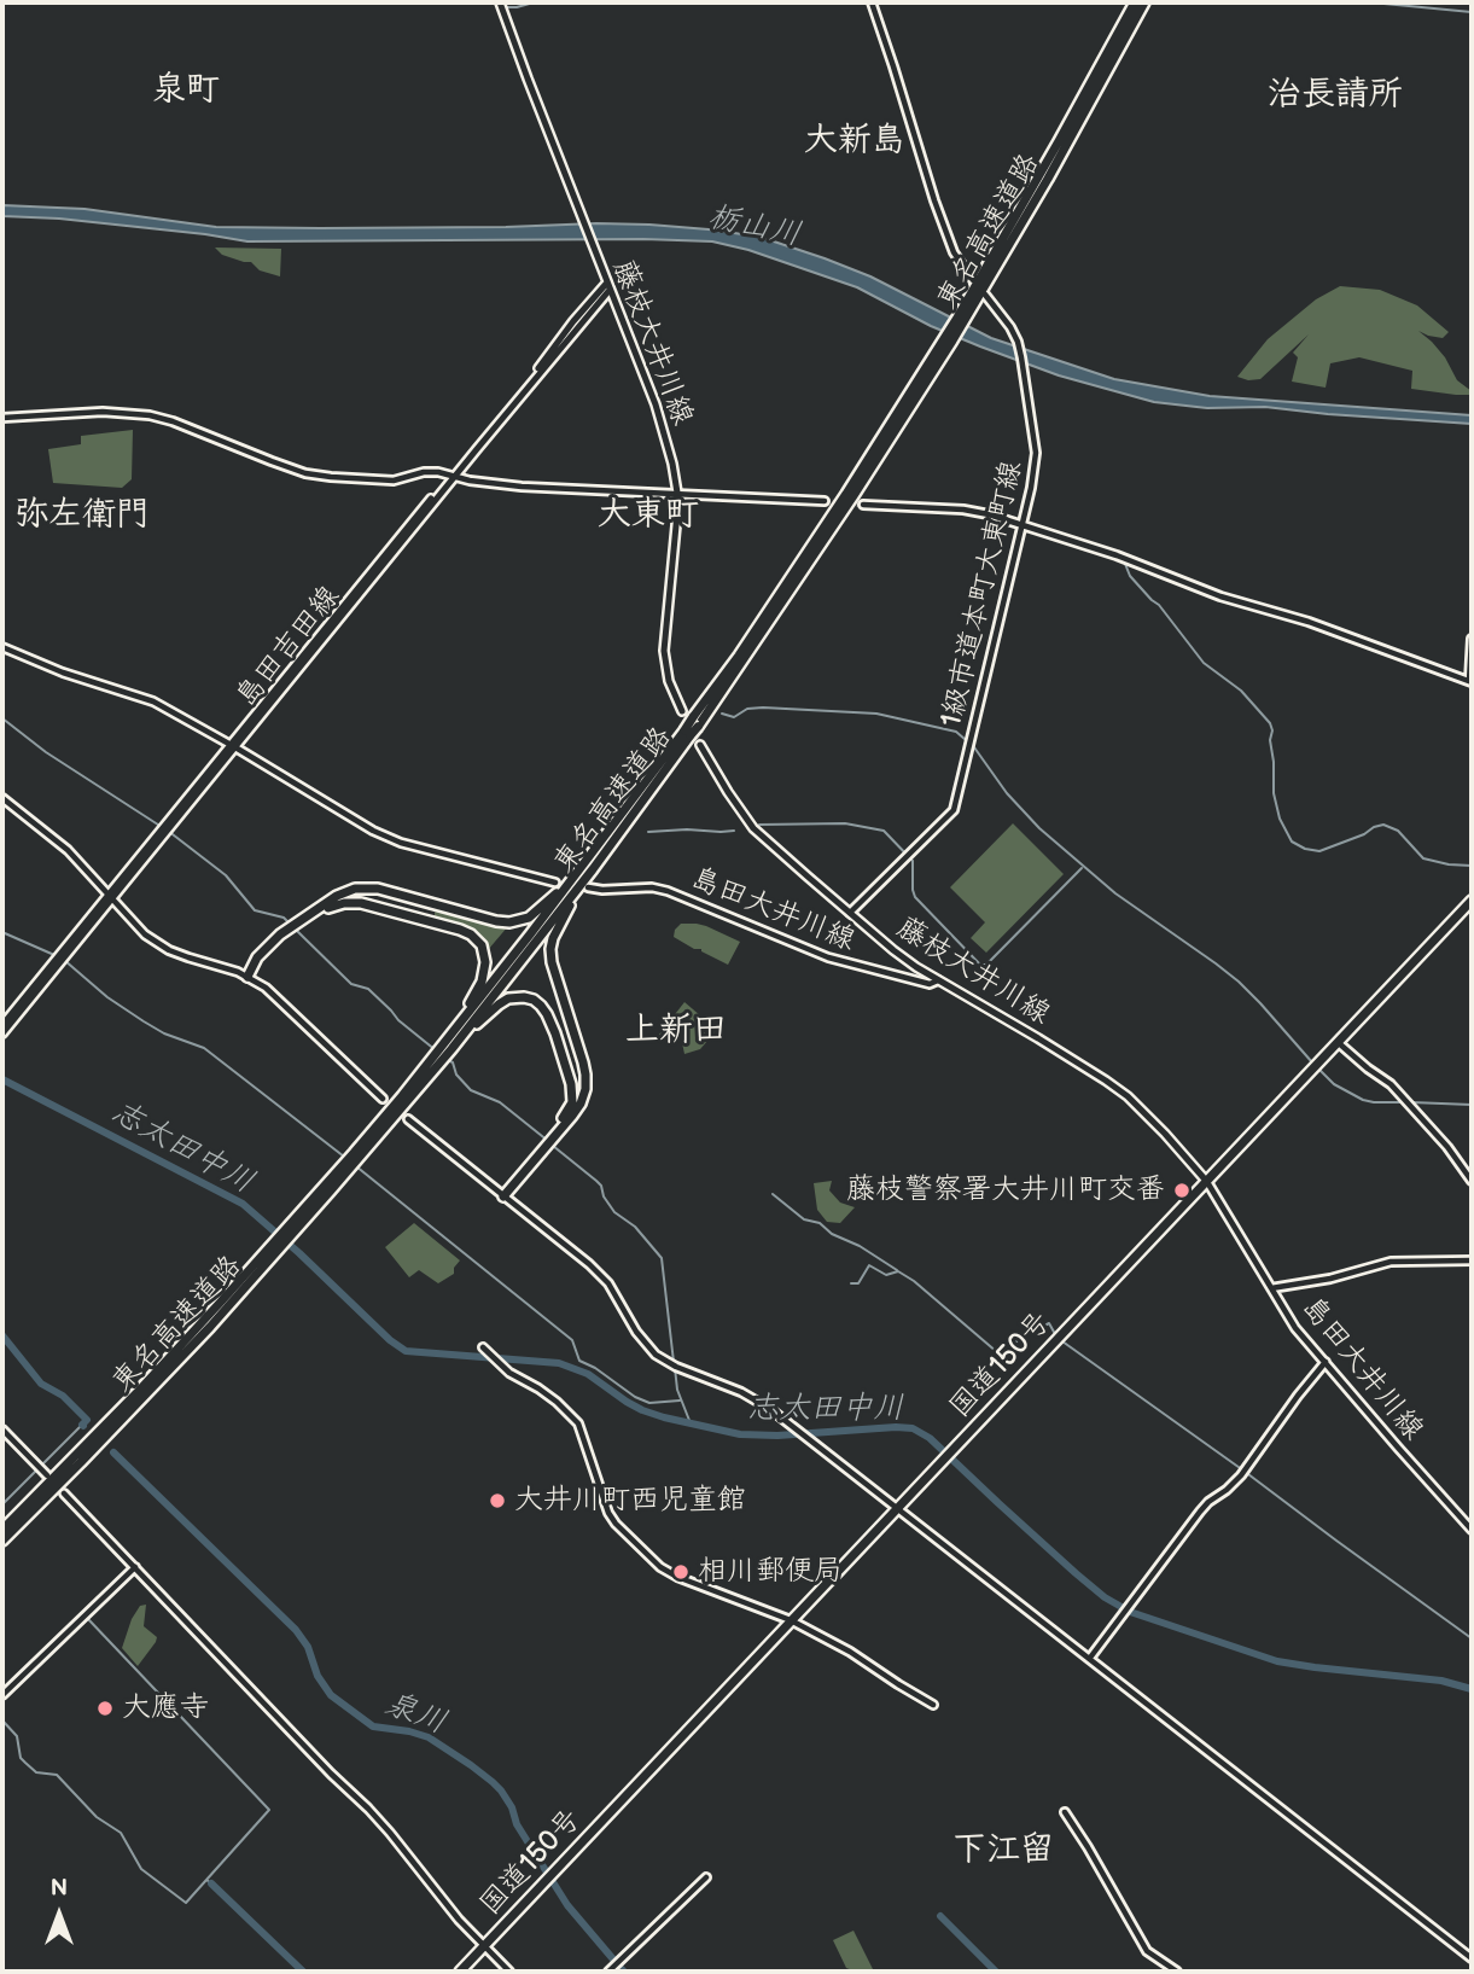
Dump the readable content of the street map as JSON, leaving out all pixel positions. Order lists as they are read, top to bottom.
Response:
{
  "streets": {
    "highway": ["東名高速道路", "国道150号"],
    "main road": ["藤枝大井川線", "島田吉田線"],
    "street": ["1級市道本町大東町線", "島田大井川線"]
  },
  "crossings": [
    ["藤枝大井川線", "1級市道本町大東町線"],
    ["藤枝大井川線", "島田吉田線"],
    ["藤枝大井川線", "島田大井川線"],
    ["藤枝大井川線", "国道150号"],
    ["島田大井川線", "国道150号"]
  ],
  "districts": [
    "泉町",
    "治長請所",
    "大新島",
    "弥左衛門",
    "大東町",
    "上新田",
    "下江留"
  ],
  "water": ["栃山川", "志太田中川", "泉川"],
  "places": [
    "藤枝警察署大井川町交番",
    "大井川町西児童館",
    "相川郵便局",
    "大應寺"
  ],
  "north": "top"
}
